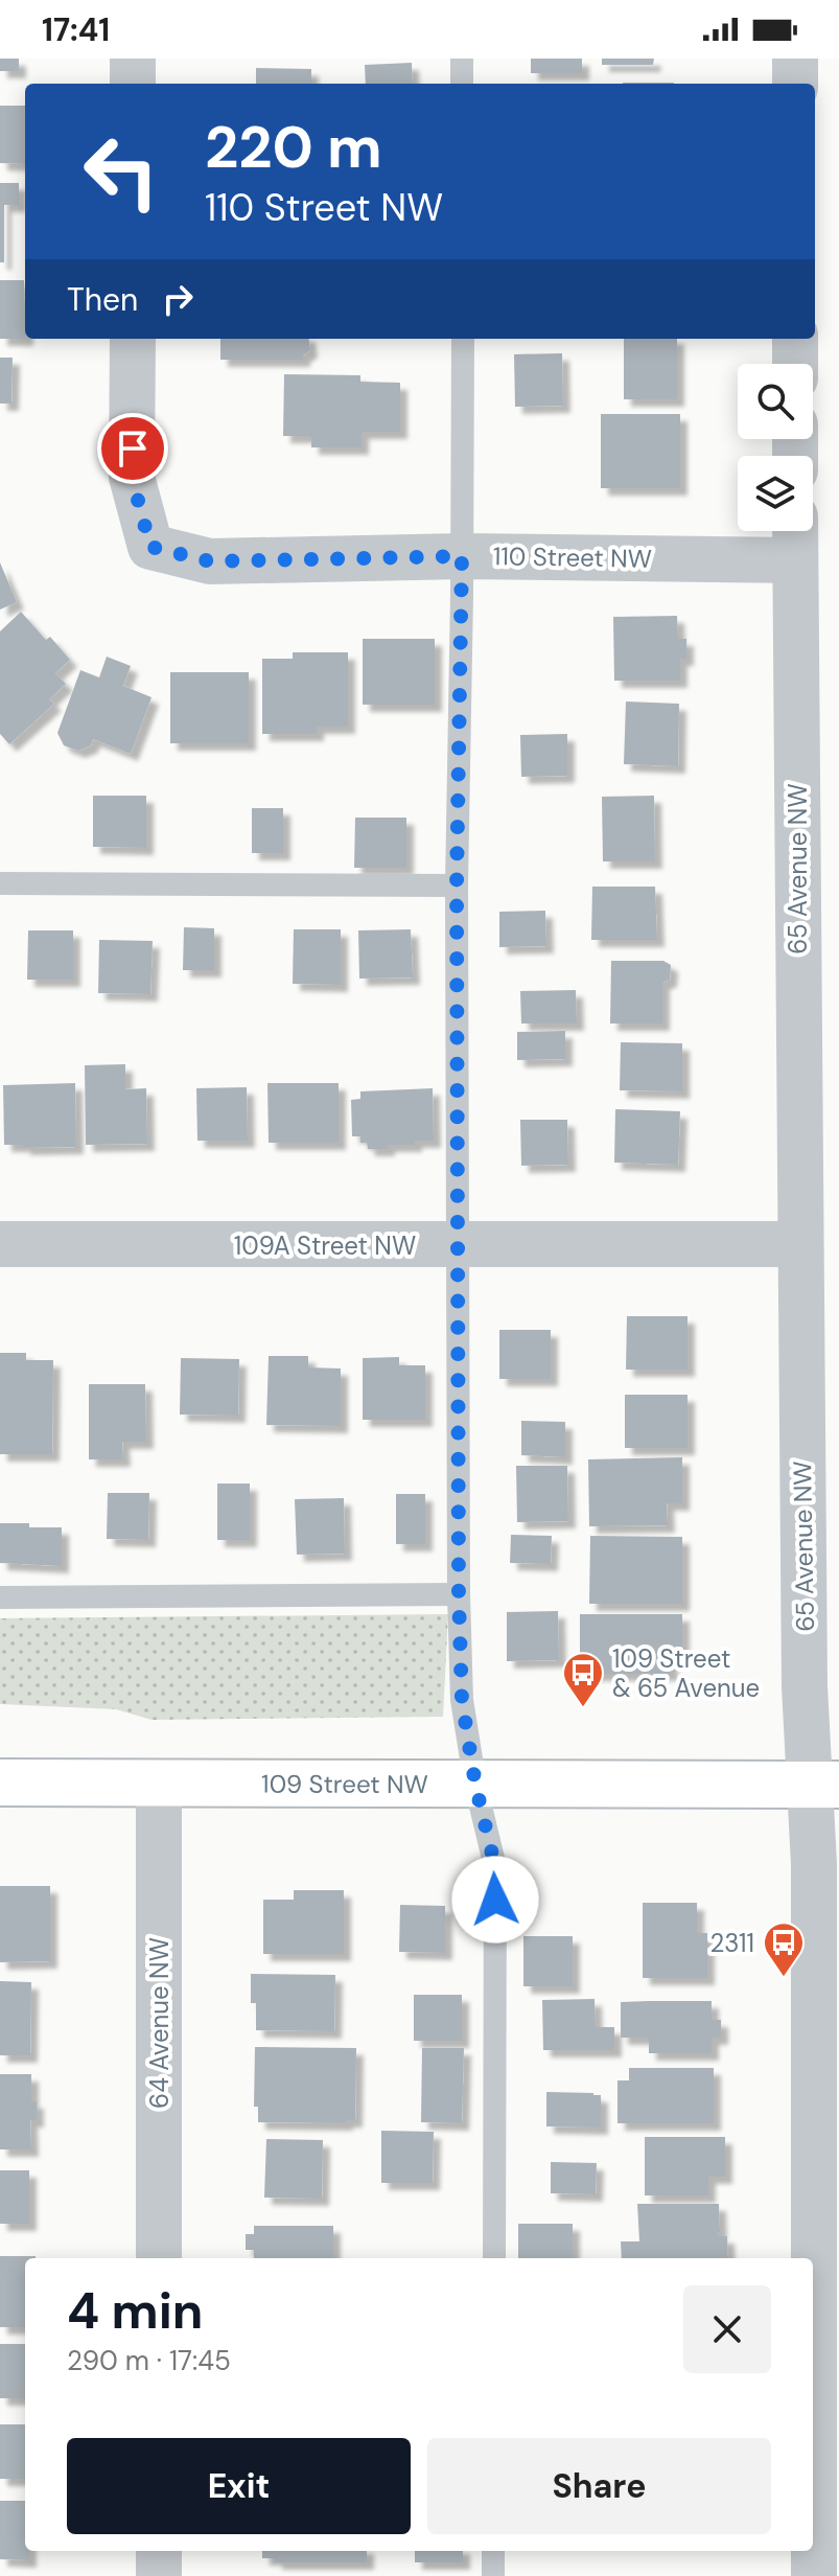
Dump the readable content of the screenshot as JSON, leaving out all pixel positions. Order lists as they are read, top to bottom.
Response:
{
  "streets": {
    "main road": ["109 Street NW"],
    "street": [
      "110 Street NW",
      "65 Avenue NW",
      "109A Street NW",
      "64 Avenue NW"
    ]
  },
  "crossings": [
    ["110 Street NW", "65 Avenue NW"],
    ["65 Avenue NW", "109A Street NW"],
    ["65 Avenue NW", "109 Street NW"],
    ["109 Street NW", "64 Avenue NW"]
  ],
  "places": {
    "bus stop": ["109 Street & 65 Avenue", "2311"]
  },
  "page": {
    "status": "17:41",
    "turn": ["220 m", "110 Street NW"],
    "then": "Then",
    "heading": ["4 min", "290 m · 17:45"],
    "buttons": ["Exit", "Share"]
  }
}
